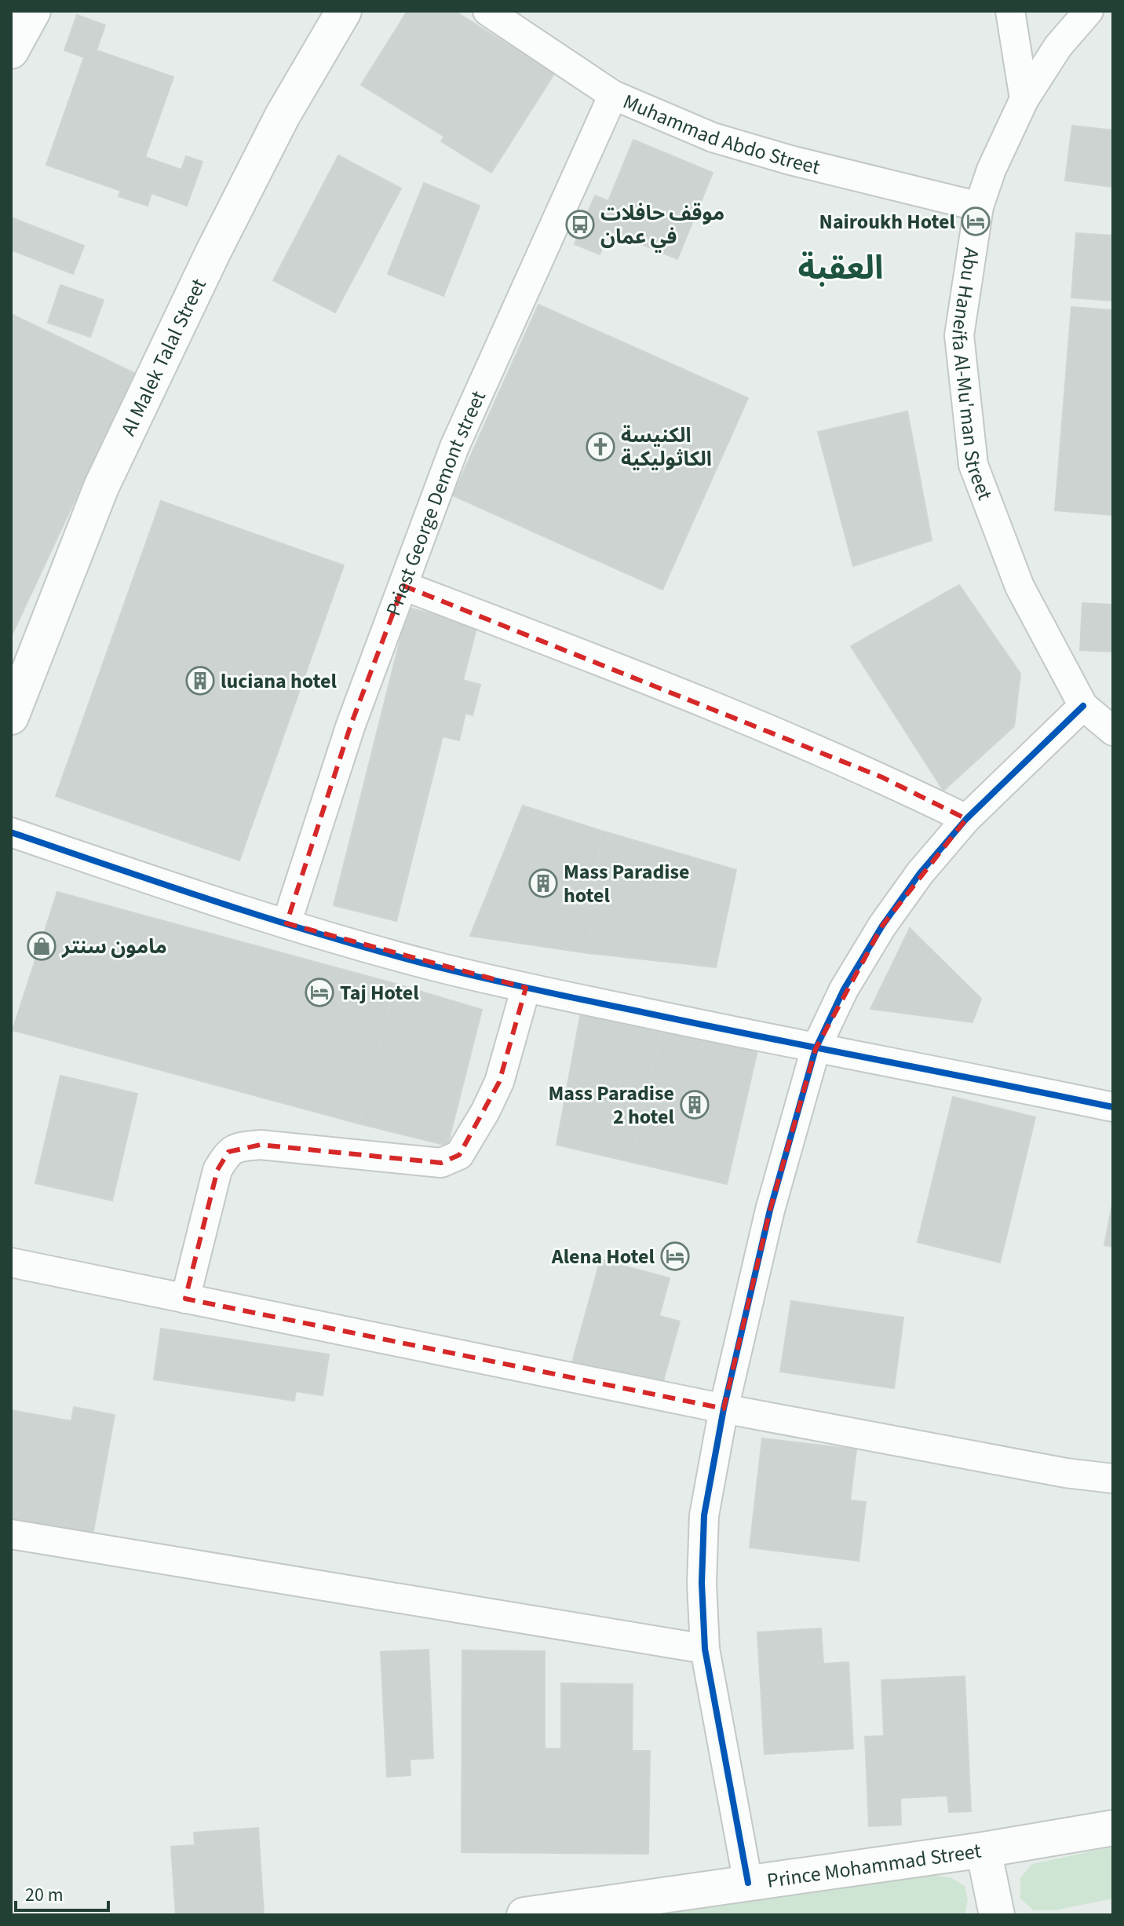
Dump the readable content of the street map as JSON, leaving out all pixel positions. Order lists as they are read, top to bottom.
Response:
{
  "streets": {
    "main road": ["Al Malek Talal Street", "Prince Mohammad Street"],
    "street": ["Muhammad Abdo Street", "Abu Haneifa Al-Mu'man Street", "Priest George Demont street"]
  },
  "crossings": [
    ["Muhammad Abdo Street", "Abu Haneifa Al-Mu'man Street"],
    ["Muhammad Abdo Street", "Priest George Demont street"]
  ],
  "districts": ["العقبة"],
  "places": {
    "hotel": ["Nairoukh Hotel", "Taj Hotel", "Alena Hotel"],
    "bus stop": ["موقف حافلات في عمان"],
    "church": ["الكنيسة الكاثوليكية"],
    "building": ["luciana hotel", "Mass Paradise hotel", "Mass Paradise 2 hotel"],
    "shop": ["مامون سنتر"]
  },
  "scale_bar": "20 m"
}
